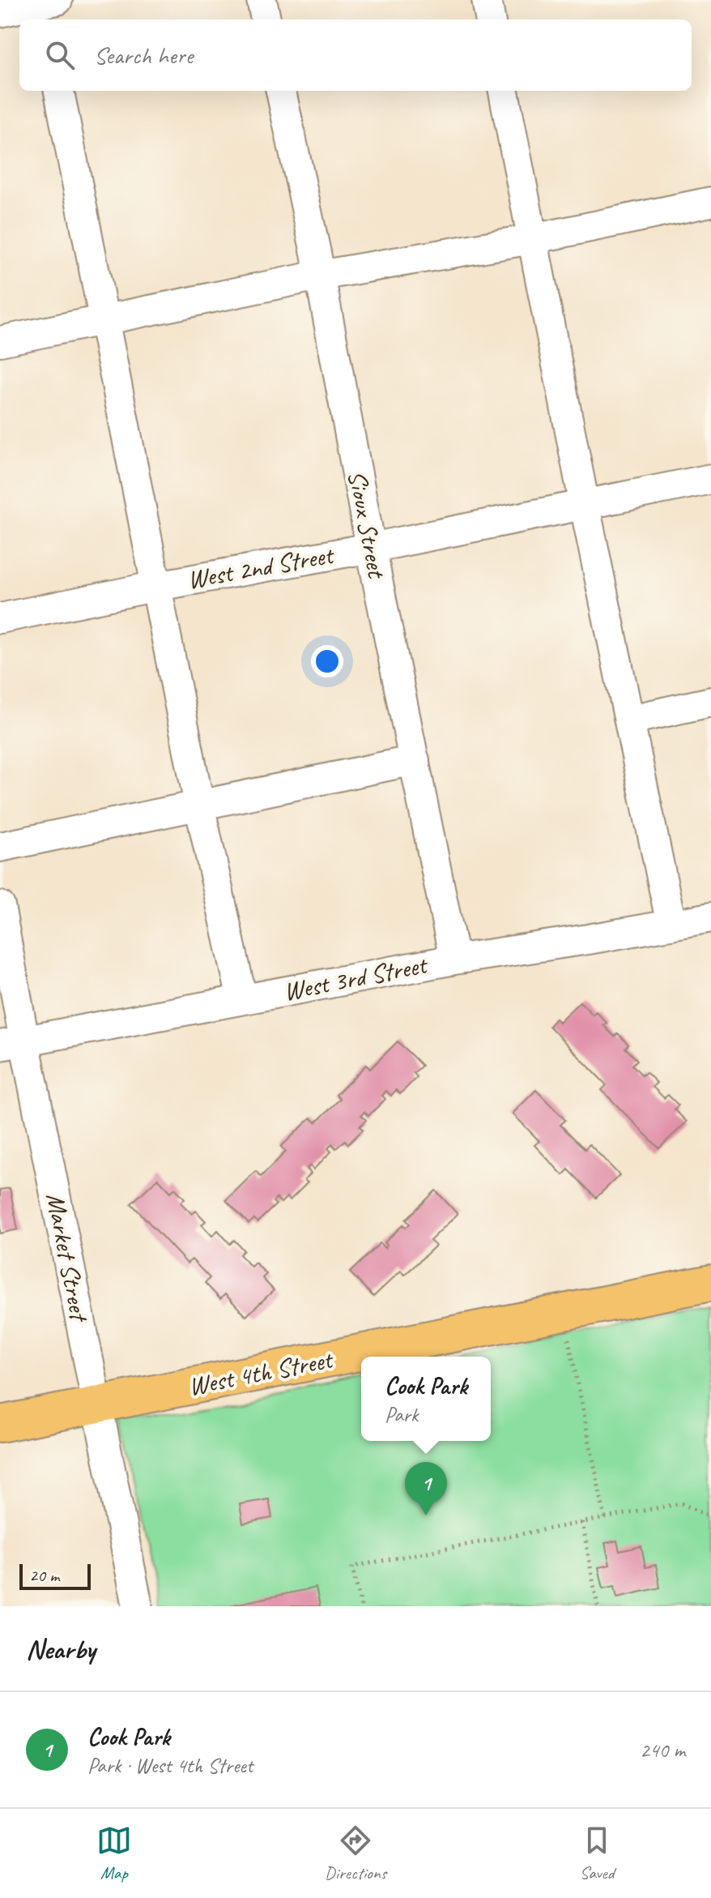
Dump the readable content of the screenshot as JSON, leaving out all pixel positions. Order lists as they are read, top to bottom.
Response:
{
  "streets": {
    "main road": ["West 4th Street"],
    "street": [
      "Sioux Street",
      "West 2nd Street",
      "West 3rd Street",
      "Market Street"
    ]
  },
  "crossings": [
    ["Sioux Street", "West 2nd Street"],
    ["Sioux Street", "West 3rd Street"],
    ["West 3rd Street", "Market Street"],
    ["Market Street", "West 4th Street"]
  ],
  "scale_bar": "20 m",
  "page": {
    "search": "Search here",
    "popup": ["Cook Park", "Park"],
    "pins": "1",
    "scale": "20 m",
    "heading": "Nearby",
    "list": [
      {
        "mark": "1",
        "name": "Cook Park",
        "note": "Park · West 4th Street",
        "value": "240 m"
      }
    ],
    "nav": ["Map", "Directions", "Saved"]
  }
}
